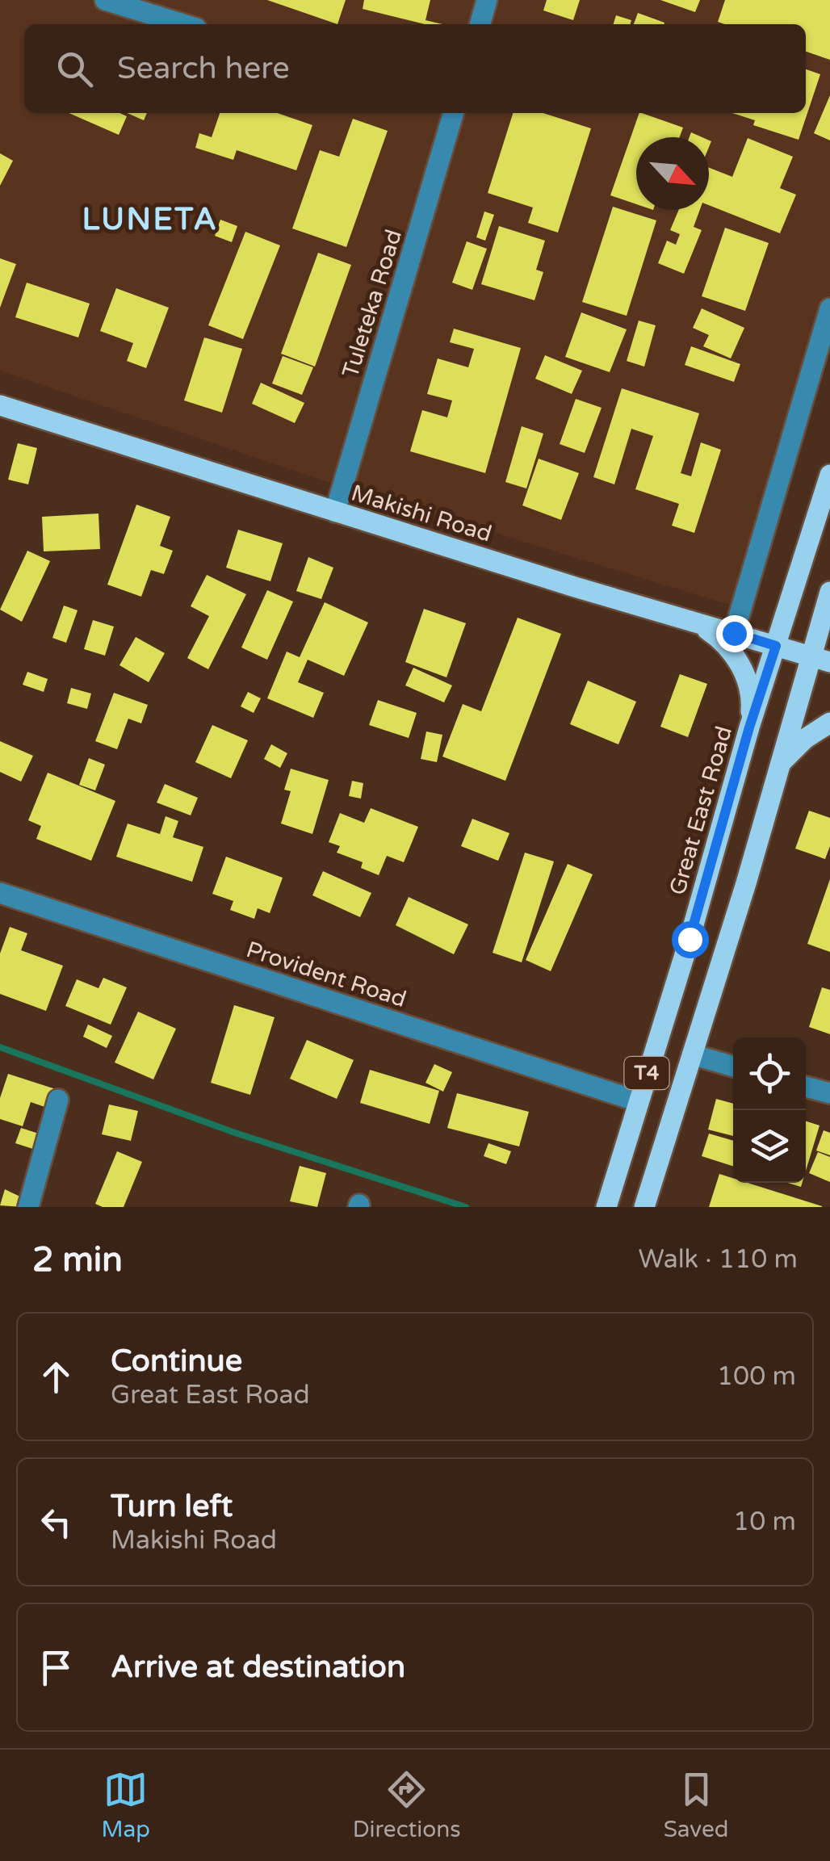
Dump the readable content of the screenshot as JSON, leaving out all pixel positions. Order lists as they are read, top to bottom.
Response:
{
  "streets": {
    "main road": ["Makishi Road", "Great East Road", "T4"],
    "street": ["Tuleteka Road", "Provident Road"]
  },
  "crossings": [
    ["Tuleteka Road", "Makishi Road"],
    ["Makishi Road", "Great East Road"],
    ["Makishi Road", "T4"],
    ["Great East Road", "Provident Road"]
  ],
  "districts": ["LUNETA"],
  "north": "bottom right",
  "page": {
    "search": "Search here",
    "heading": ["2 min", "Walk · 110 m"],
    "list": [
      ["Continue", "Great East Road", "100 m"],
      ["Turn left", "Makishi Road", "10 m"],
      "Arrive at destination"
    ],
    "nav": ["Map", "Directions", "Saved"]
  }
}
